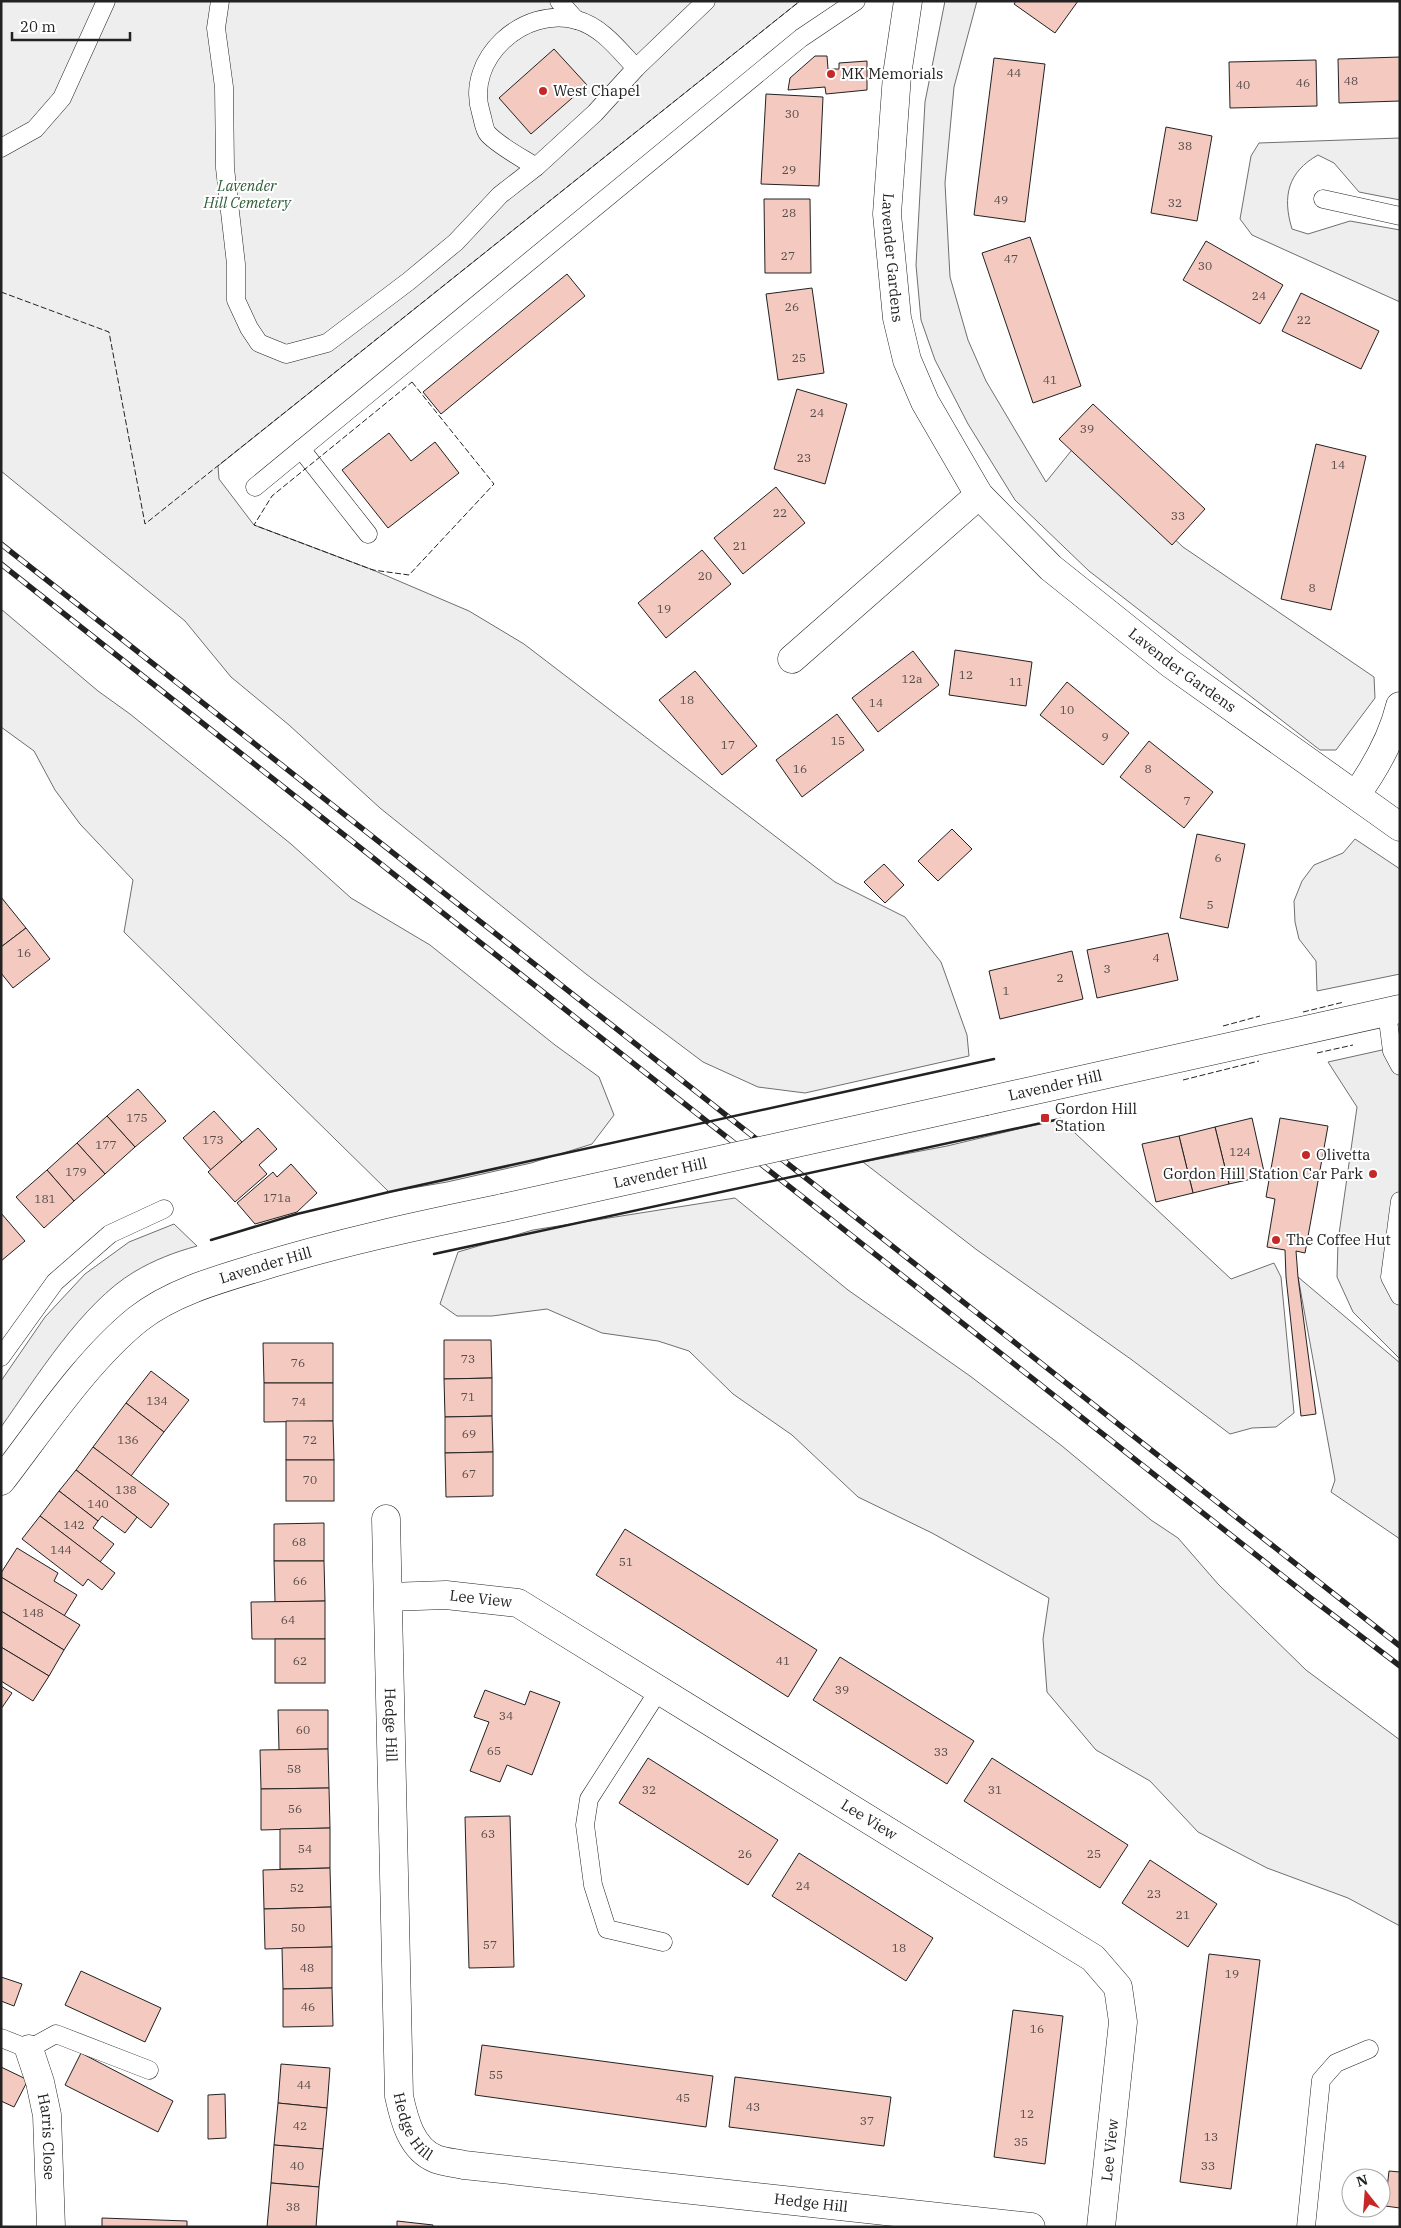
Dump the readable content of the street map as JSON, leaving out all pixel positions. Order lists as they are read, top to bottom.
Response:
{
  "streets": {
    "street": [
      "Lavender Gardens",
      "Lavender Hill",
      "Lee View",
      "Hedge Hill",
      "Harris Close"
    ]
  },
  "crossings": [
    ["Lee View", "Hedge Hill"]
  ],
  "parks": ["Lavender Hill Cemetery"],
  "places": {
    "other": [
      "MK Memorials",
      "West Chapel",
      "Olivetta",
      "Gordon Hill Station Car Park",
      "The Coffee Hut"
    ],
    "transit": ["Gordon Hill Station"]
  },
  "house_numbers": [
    "44",
    "48",
    "46",
    "40",
    "30",
    "38",
    "29",
    "49",
    "32",
    "28",
    "27",
    "47",
    "30",
    "24",
    "26",
    "22",
    "25",
    "41",
    "24",
    "39",
    "23",
    "14",
    "22",
    "33",
    "21",
    "20",
    "8",
    "19",
    "12",
    "12a",
    "11",
    "18",
    "14",
    "10",
    "9",
    "15",
    "17",
    "16",
    "8",
    "7",
    "6",
    "5",
    "16",
    "4",
    "3",
    "2",
    "1",
    "175",
    "173",
    "177",
    "124",
    "179",
    "171a",
    "181",
    "73",
    "76",
    "71",
    "134",
    "74",
    "69",
    "136",
    "72",
    "67",
    "70",
    "138",
    "140",
    "142",
    "68",
    "144",
    "51",
    "66",
    "148",
    "64",
    "62",
    "41",
    "39",
    "34",
    "60",
    "65",
    "33",
    "58",
    "32",
    "31",
    "56",
    "63",
    "54",
    "26",
    "25",
    "24",
    "52",
    "23",
    "21",
    "50",
    "57",
    "18",
    "48",
    "19",
    "46",
    "16",
    "55",
    "44",
    "45",
    "43",
    "12",
    "37",
    "42",
    "13",
    "35",
    "40",
    "33",
    "38"
  ],
  "scale_bar": "20 m",
  "north": "top"
}
